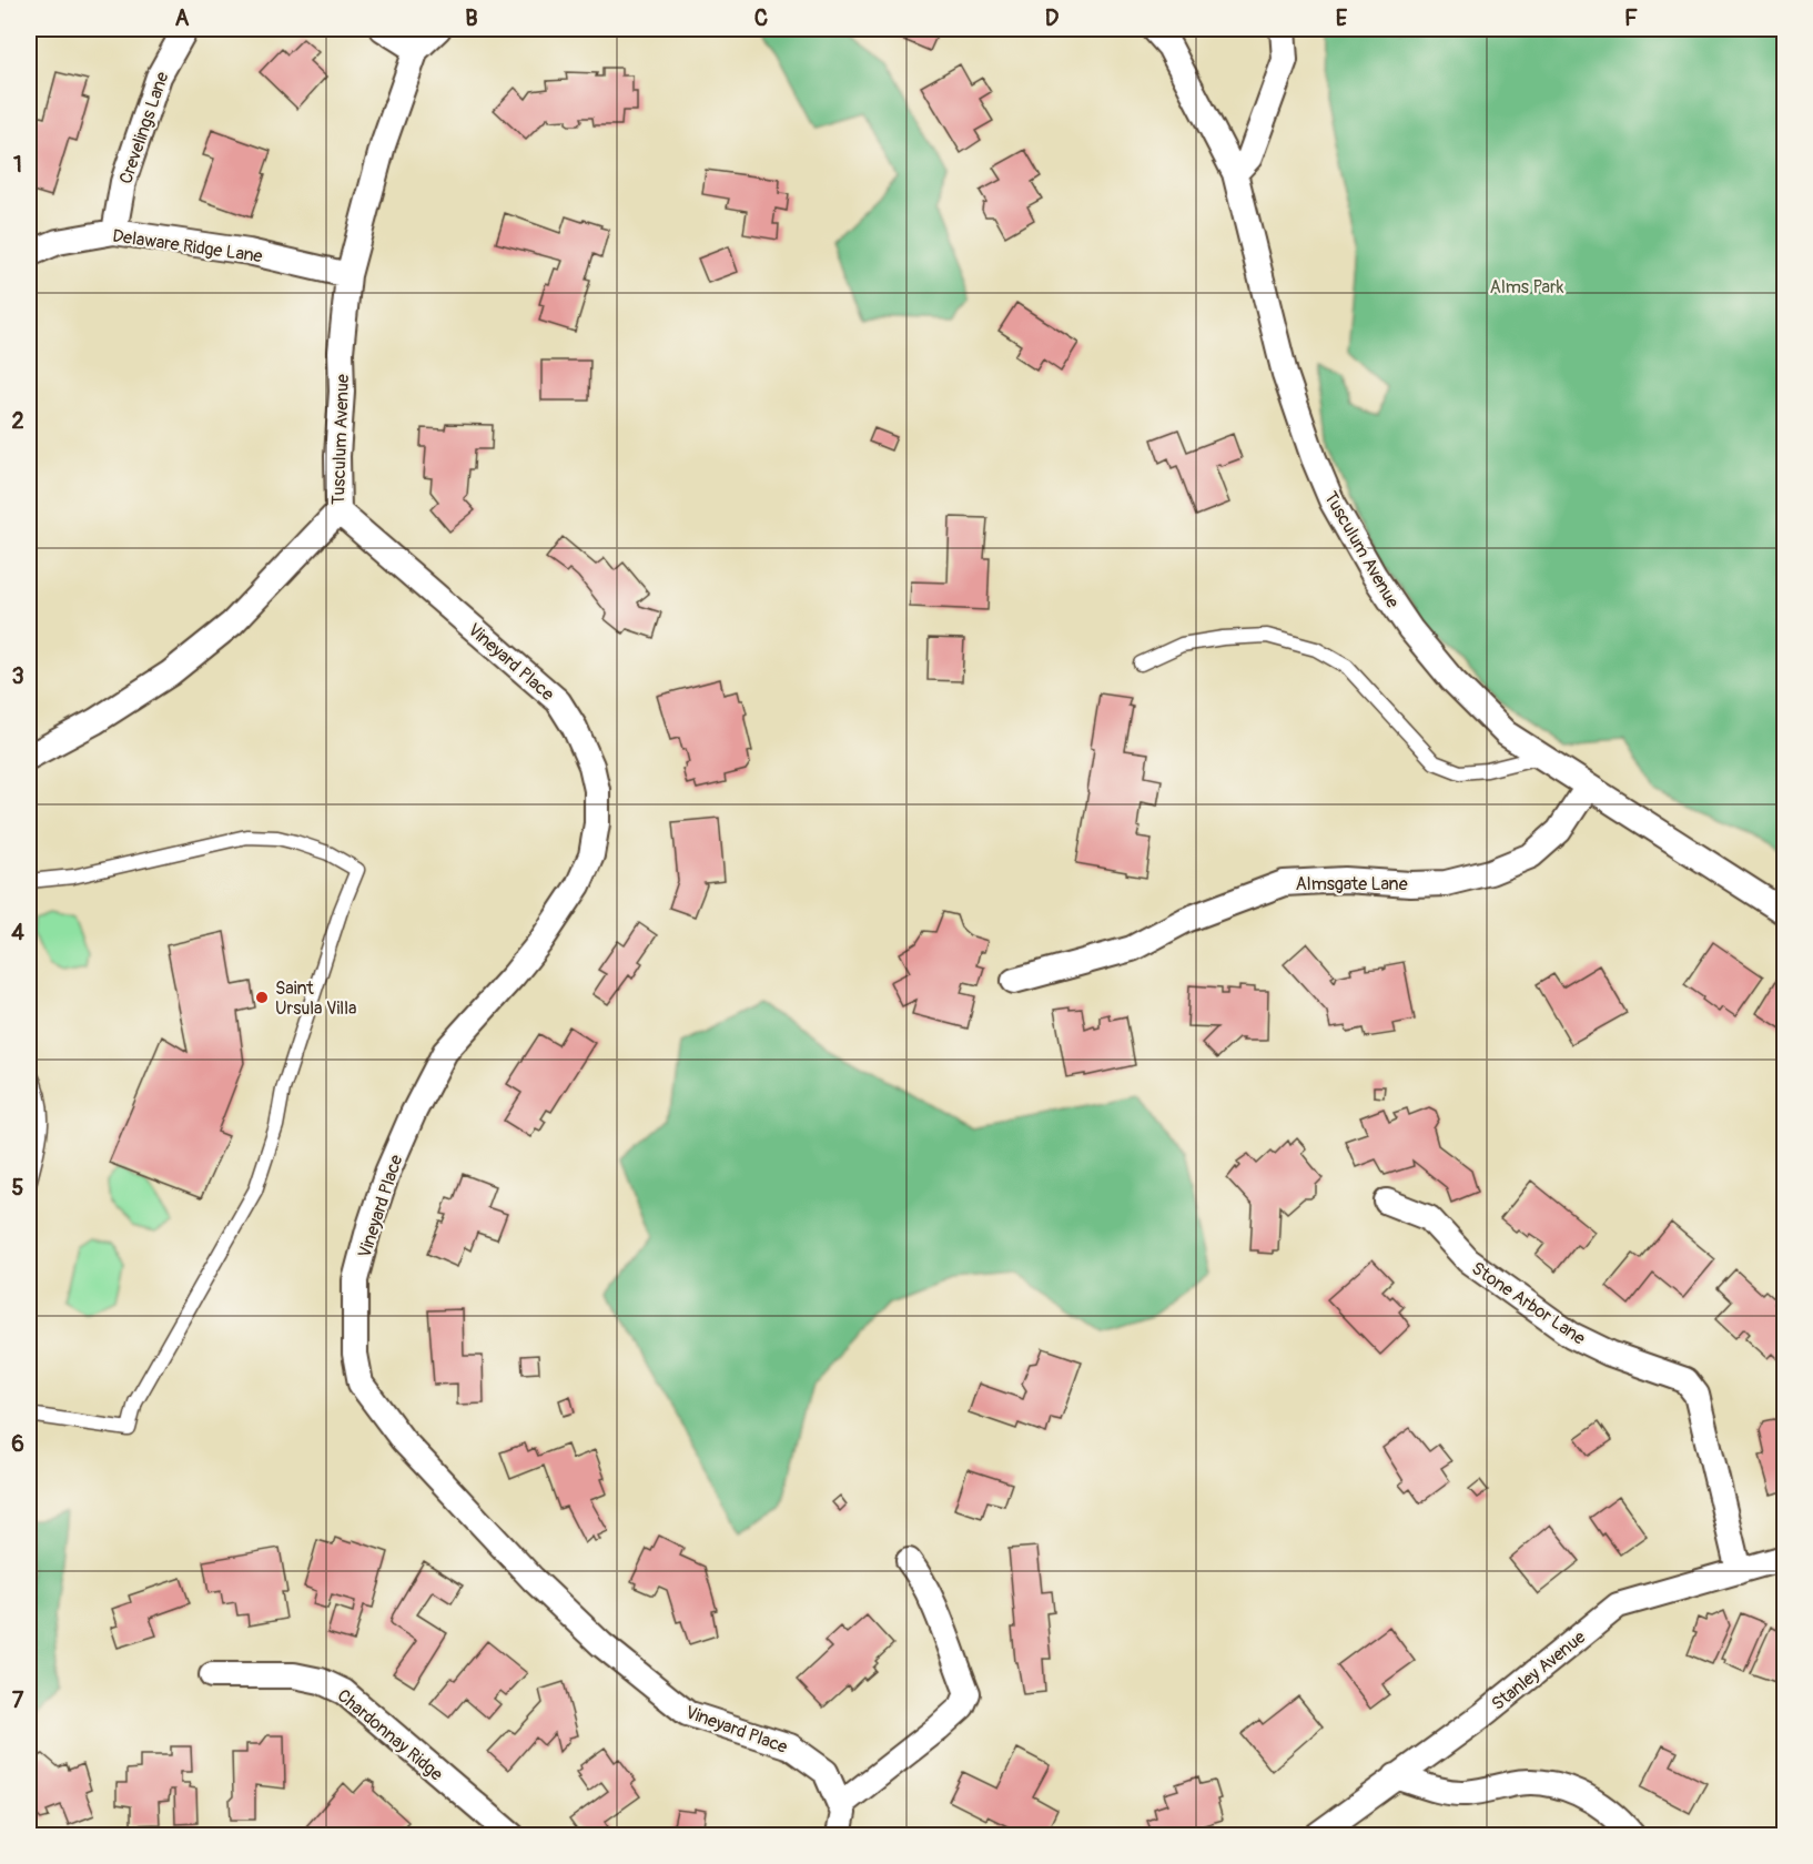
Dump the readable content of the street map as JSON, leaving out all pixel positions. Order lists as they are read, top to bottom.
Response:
{
  "streets": {
    "street": [
      "Crevelings Lane",
      "Delaware Ridge Lane",
      "Tusculum Avenue",
      "Vineyard Place",
      "Almsgate Lane",
      "Stone Arbor Lane",
      "Stanley Avenue",
      "Chardonnay Ridge"
    ]
  },
  "crossings": [
    ["Crevelings Lane", "Delaware Ridge Lane"],
    ["Delaware Ridge Lane", "Tusculum Avenue"],
    ["Tusculum Avenue", "Vineyard Place"],
    ["Tusculum Avenue", "Almsgate Lane"],
    ["Stone Arbor Lane", "Stanley Avenue"]
  ],
  "parks": ["Alms Park"],
  "places": ["Saint Ursula Villa"],
  "grid": {
    "columns": [
      "A",
      "B",
      "C",
      "D",
      "E",
      "F"
    ],
    "rows": [
      "1",
      "2",
      "3",
      "4",
      "5",
      "6",
      "7"
    ]
  }
}
